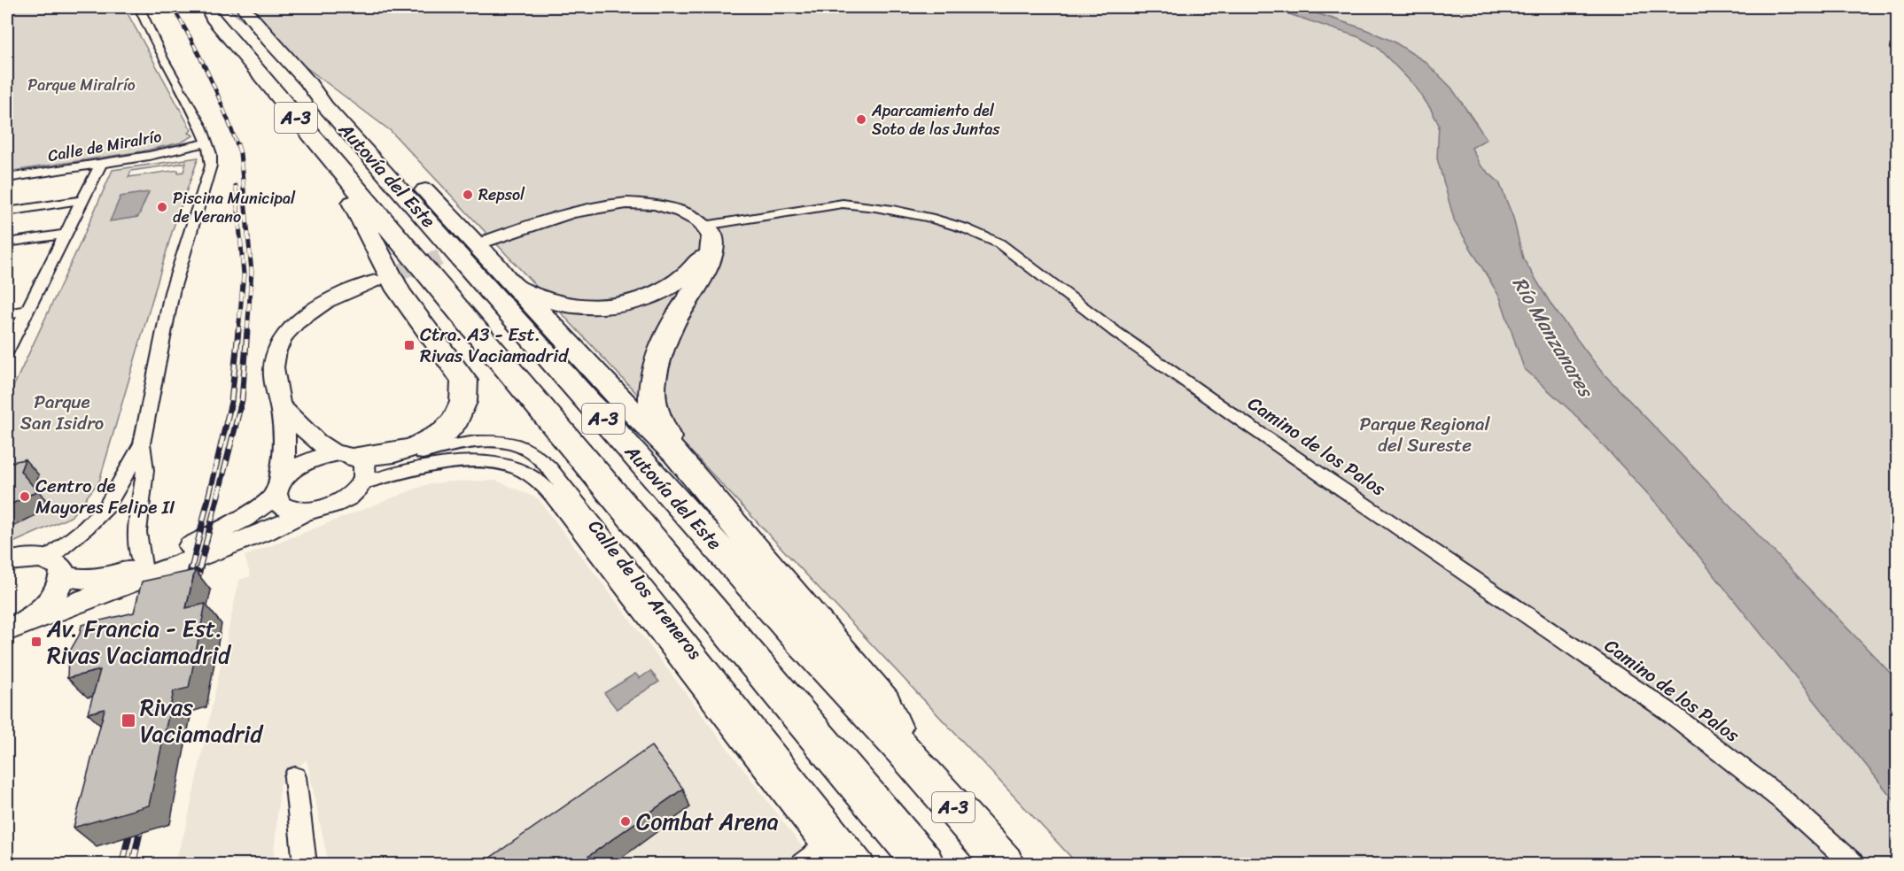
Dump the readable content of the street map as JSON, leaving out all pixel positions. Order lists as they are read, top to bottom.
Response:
{
  "streets": {
    "highway": ["A-3", "Autovía del Este"],
    "street": ["Calle de Miralrío", "Camino de los Palos", "Calle de los Areneros"]
  },
  "water": ["Río Manzanares"],
  "parks": ["Parque Miralrío", "Parque San Isidro", "Parque Regional del Sureste"],
  "places": {
    "other": [
      "Aparcamiento del Soto de las Juntas",
      "Repsol",
      "Piscina Municipal de Verano",
      "Centro de Mayores Felipe II",
      "Combat Arena"
    ],
    "transit": ["Ctra. A3 - Est. Rivas Vaciamadrid", "Av. Francia - Est. Rivas Vaciamadrid", "Rivas Vaciamadrid"]
  }
}
